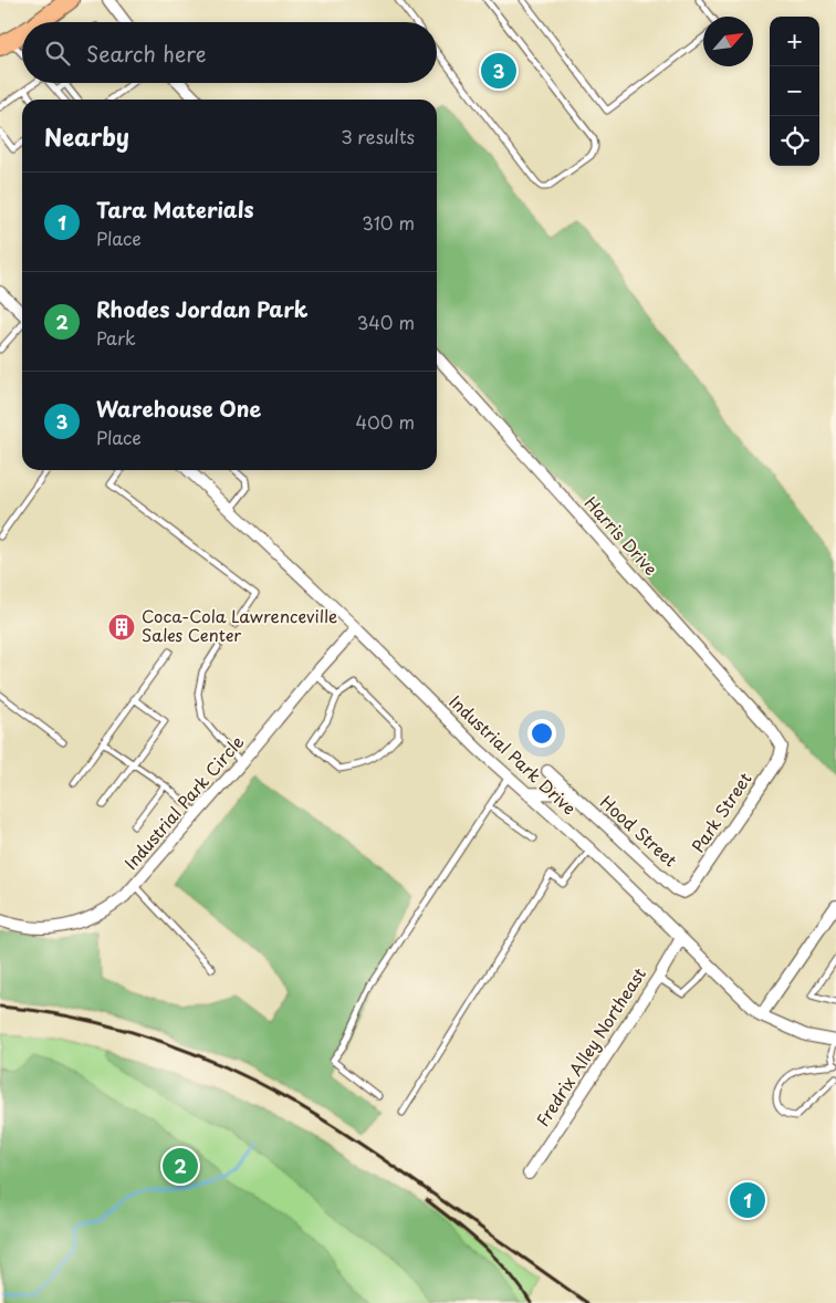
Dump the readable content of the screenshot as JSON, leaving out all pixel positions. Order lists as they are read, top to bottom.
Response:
{
  "streets": {
    "street": [
      "Harris Drive",
      "Industrial Park Drive",
      "Industrial Park Circle",
      "Park Street",
      "Hood Street",
      "Fredrix Alley Northeast"
    ]
  },
  "crossings": [
    ["Harris Drive", "Park Street"],
    ["Industrial Park Drive", "Industrial Park Circle"],
    ["Industrial Park Drive", "Fredrix Alley Northeast"],
    ["Park Street", "Hood Street"]
  ],
  "places": {
    "building": ["Coca-Cola Lawrenceville Sales Center"]
  },
  "north": "top right",
  "page": {
    "map_buttons": ["+", "−"],
    "search": "Search here",
    "pins": ["3", "2", "1"],
    "heading": ["Nearby", "3 results"],
    "list": [
      {
        "mark": "1",
        "name": "Tara Materials",
        "note": "Place",
        "value": "310 m"
      },
      {
        "mark": "2",
        "name": "Rhodes Jordan Park",
        "note": "Park",
        "value": "340 m"
      },
      {
        "mark": "3",
        "name": "Warehouse One",
        "note": "Place",
        "value": "400 m"
      }
    ]
  }
}
